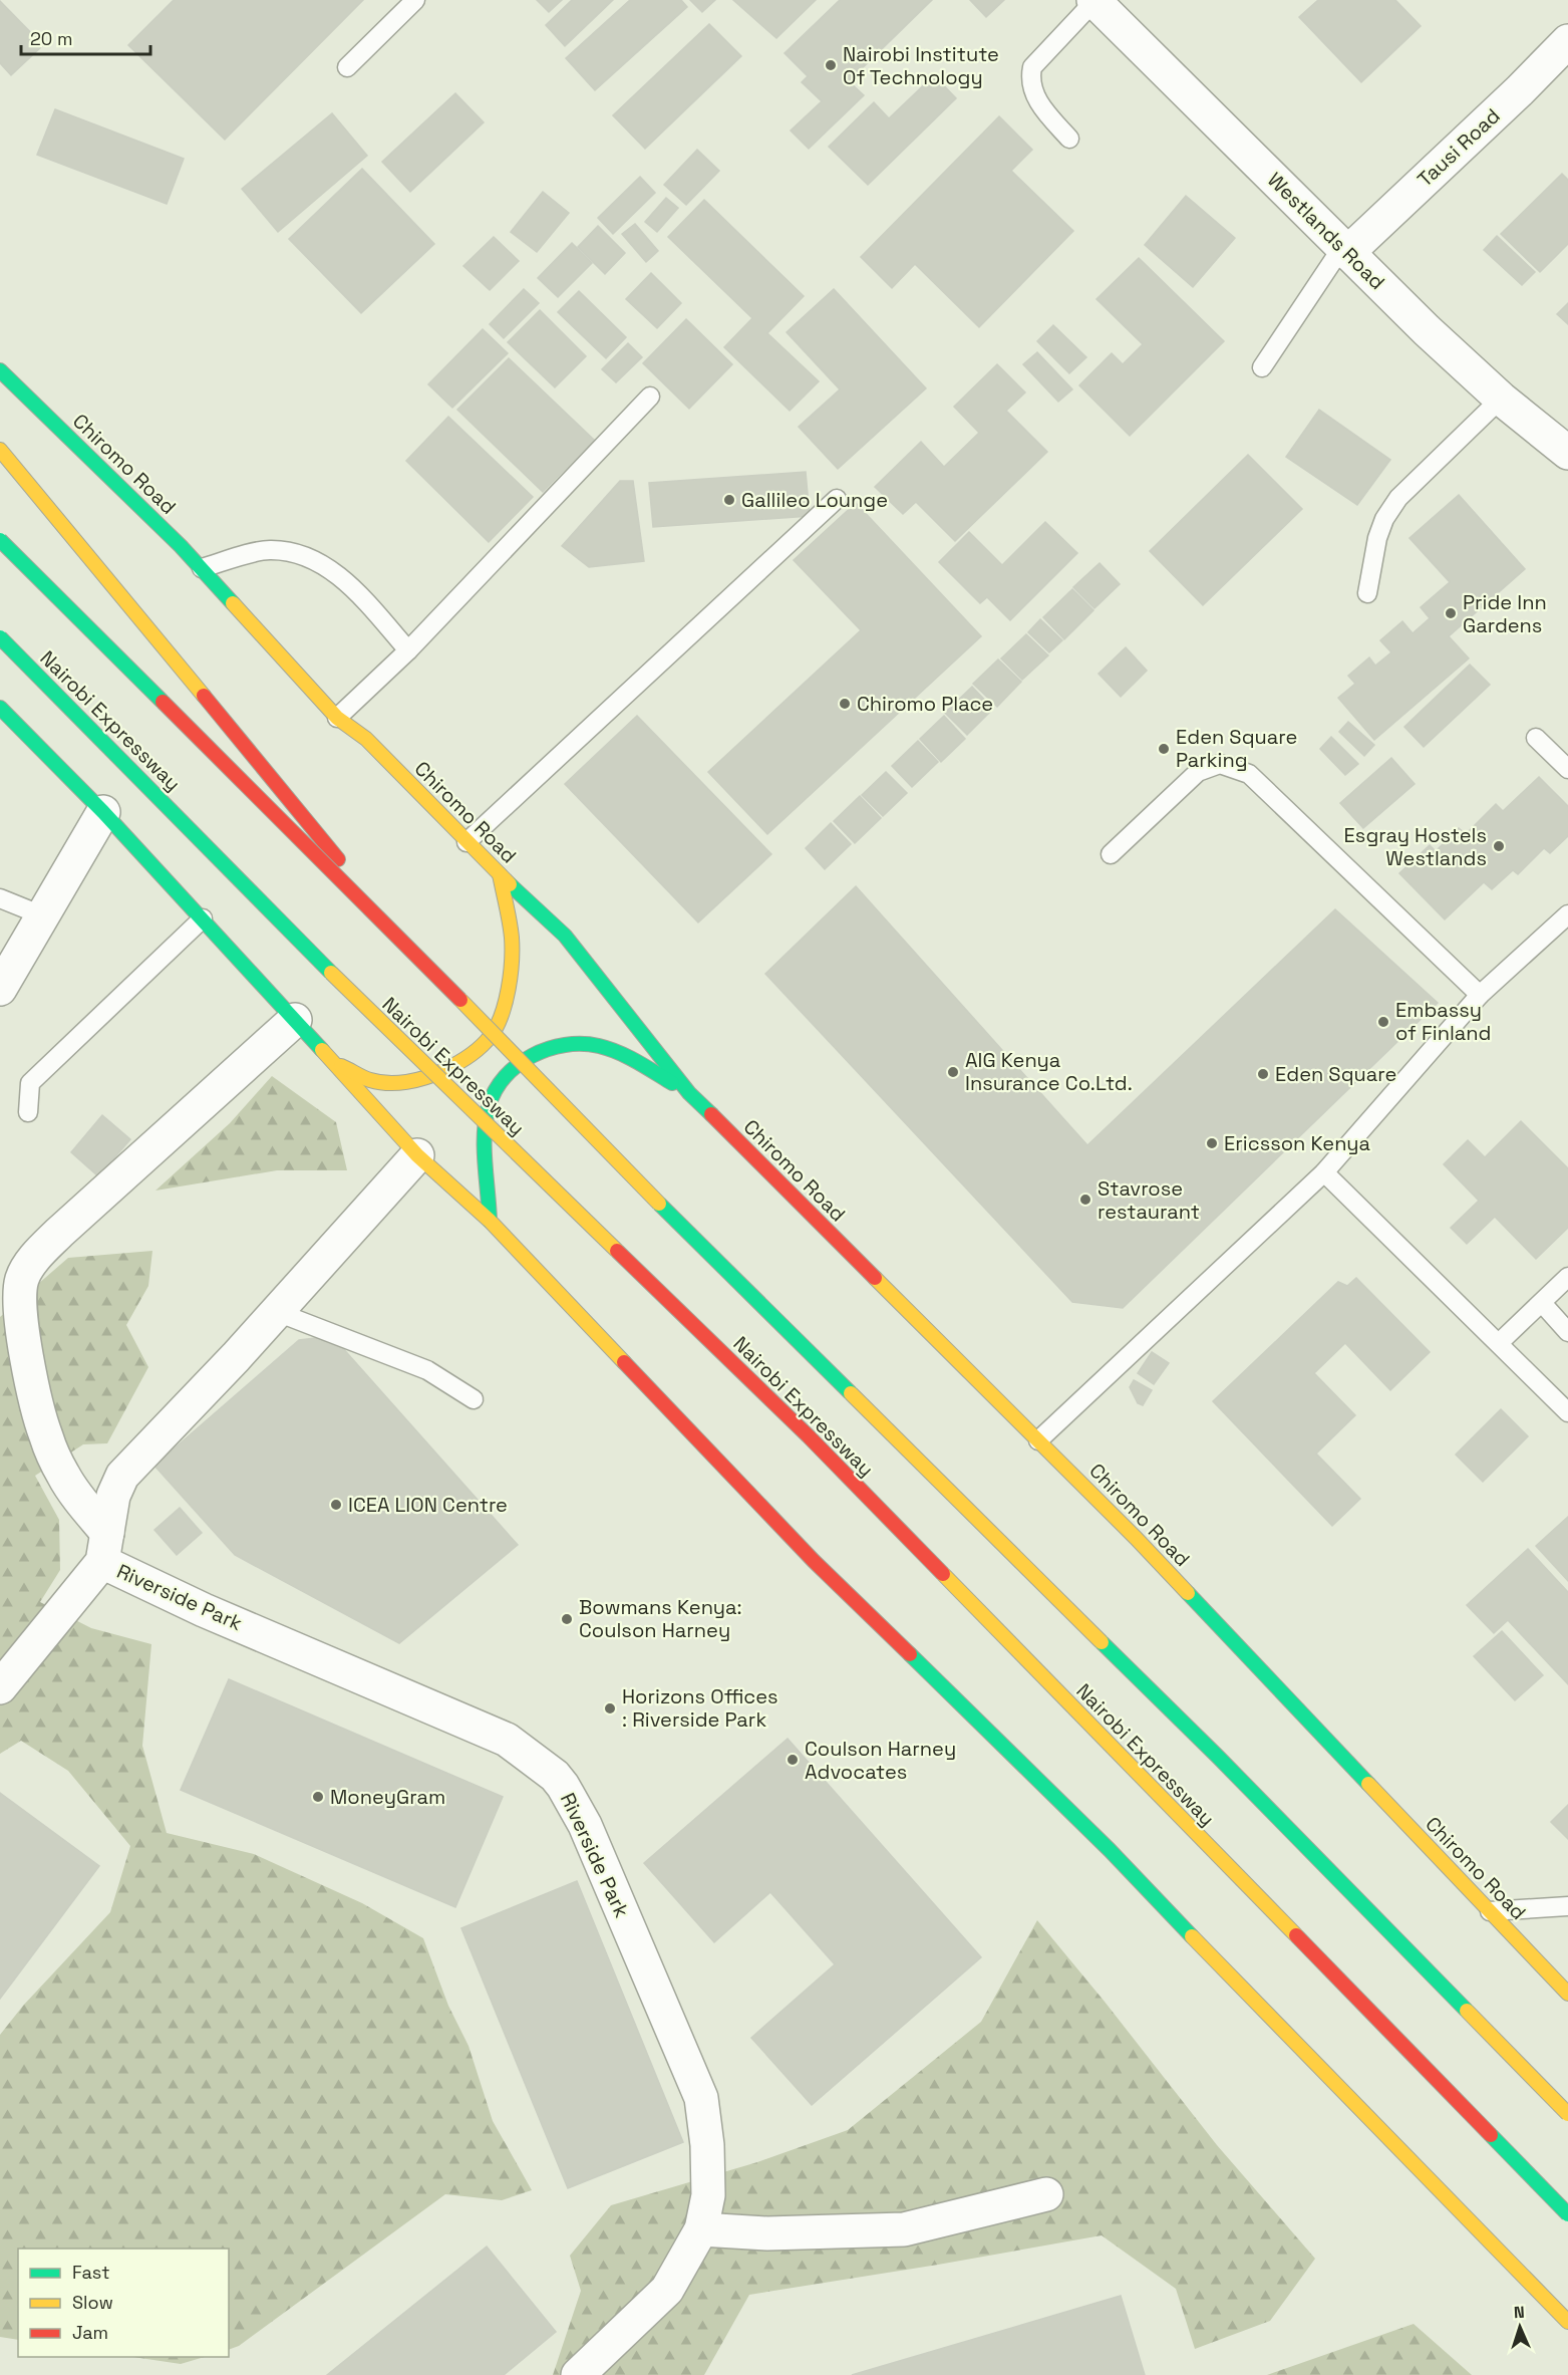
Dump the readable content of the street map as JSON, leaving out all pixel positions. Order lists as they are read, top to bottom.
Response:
{
  "streets": {
    "highway": ["Chiromo Road", "Nairobi Expressway"],
    "street": ["Tausi Road", "Westlands Road", "Riverside Park"]
  },
  "crossings": [
    ["Tausi Road", "Westlands Road"]
  ],
  "places": [
    "Nairobi Institute Of Technology",
    "Gallileo Lounge",
    "Pride Inn Gardens",
    "Chiromo Place",
    "Eden Square Parking",
    "Esgray Hostels Westlands",
    "Embassy of Finland",
    "AIG Kenya Insurance Co.Ltd.",
    "Eden Square",
    "Ericsson Kenya",
    "Stavrose restaurant",
    "ICEA LION Centre",
    "Bowmans Kenya: Coulson Harney",
    "Horizons Offices : Riverside Park",
    "Coulson Harney Advocates",
    "MoneyGram"
  ],
  "legend": ["Fast", "Slow", "Jam"],
  "scale_bar": "20 m",
  "north": "top"
}
